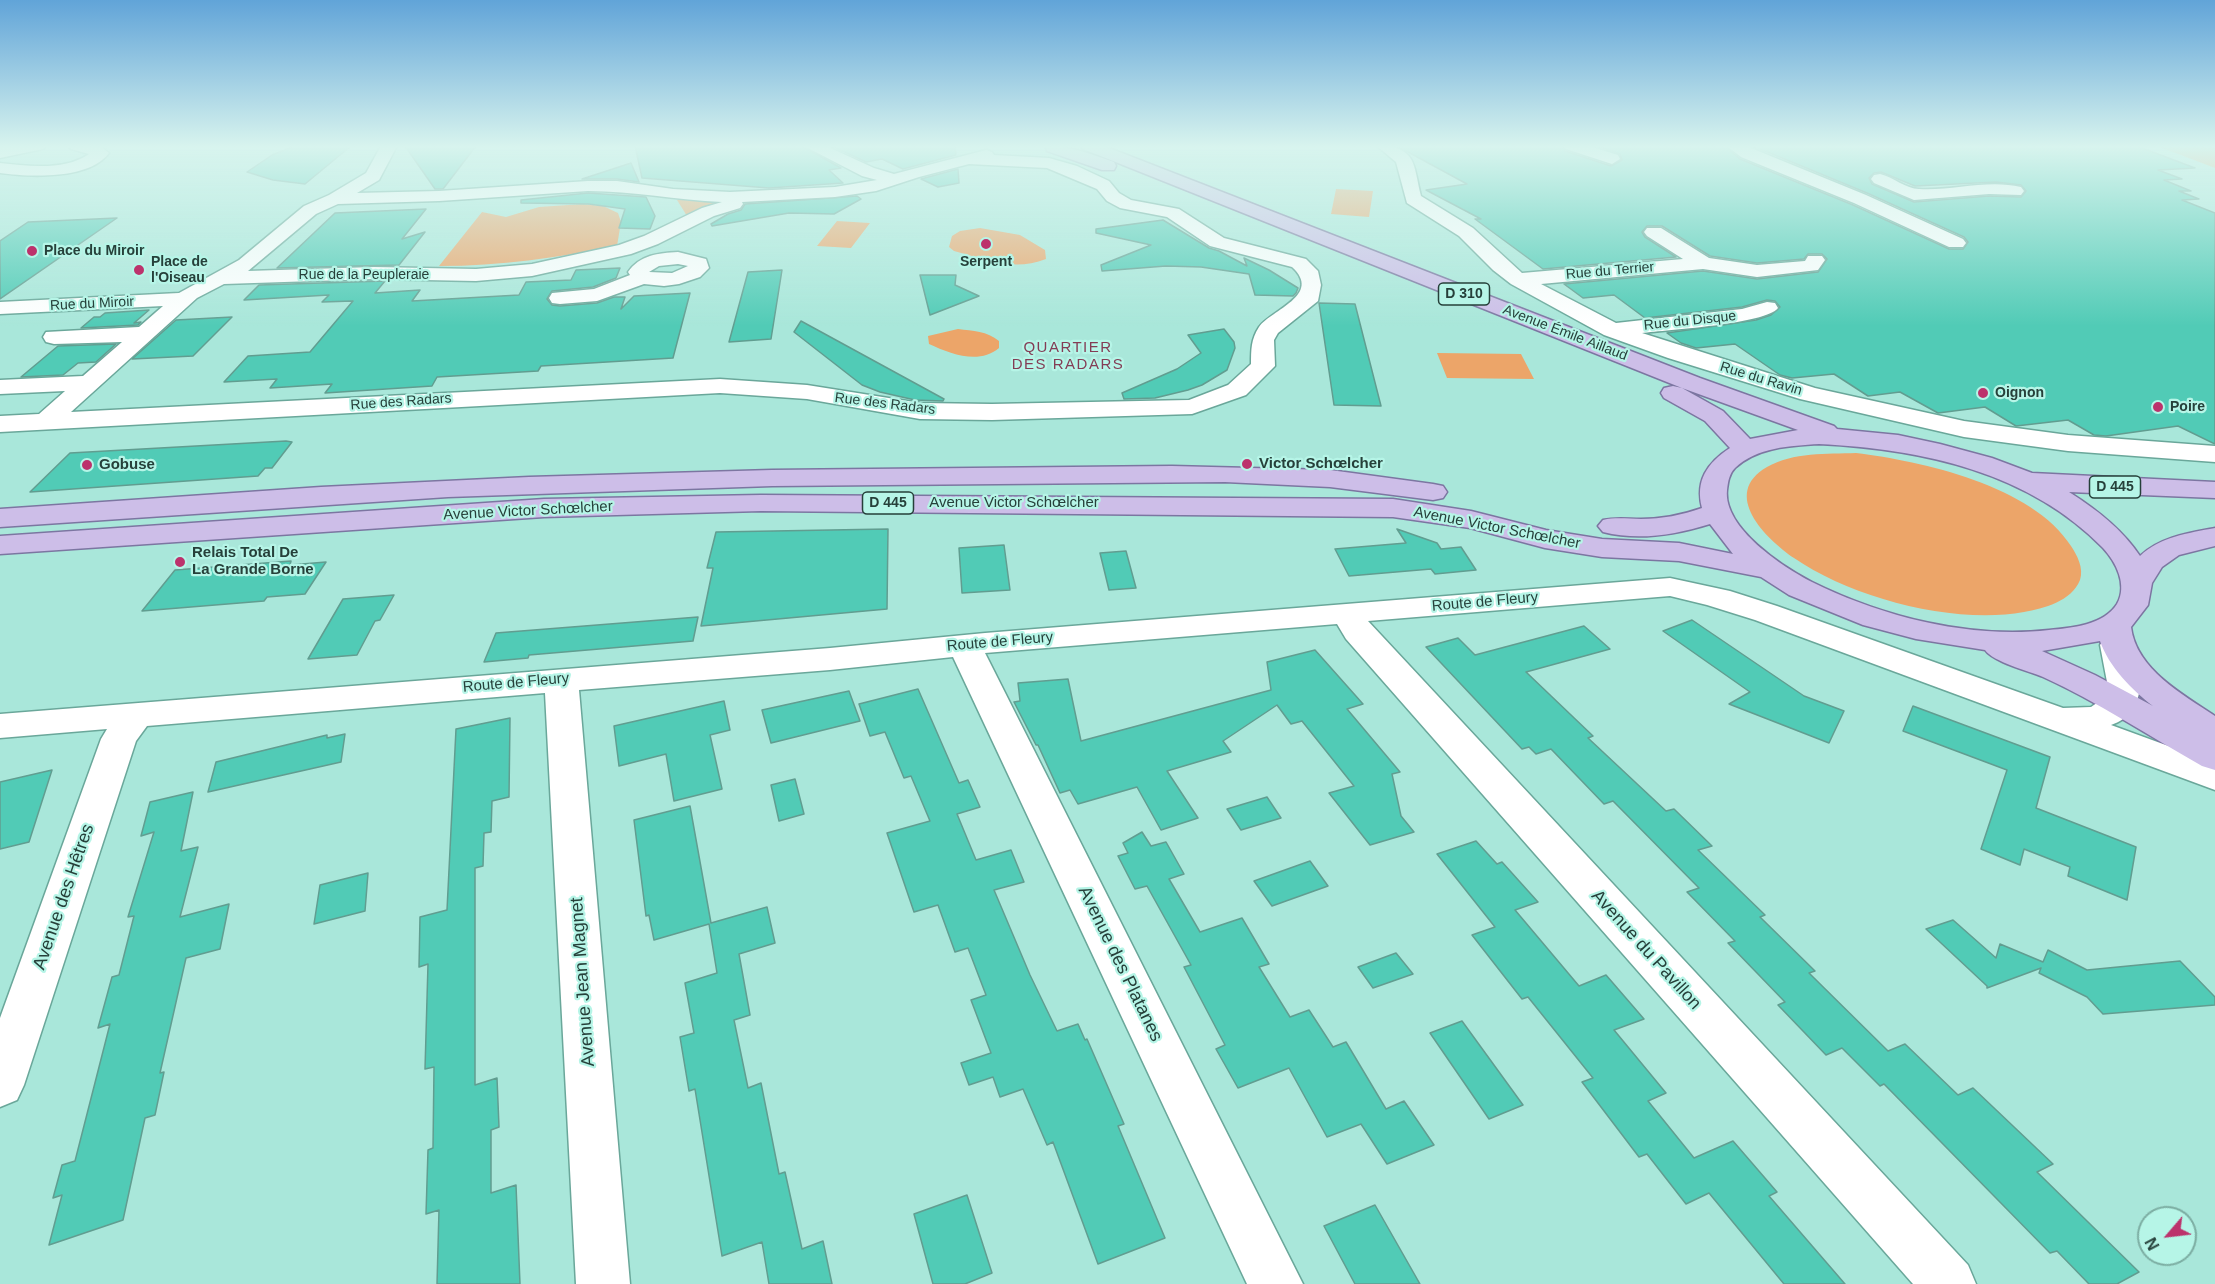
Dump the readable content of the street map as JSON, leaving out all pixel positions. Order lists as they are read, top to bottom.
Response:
{
  "streets": {
    "main road": [
      "D 310",
      "Avenue Émile Aillaud",
      "D 445",
      "Avenue Victor Schœlcher"
    ],
    "street": [
      "Rue du Terrier",
      "Rue de la Peupleraie",
      "Rue du Miroir",
      "Rue du Disque",
      "Rue du Ravin",
      "Rue des Radars",
      "Route de Fleury",
      "Avenue des Hêtres",
      "Avenue du Pavillon",
      "Avenue des Platanes",
      "Avenue Jean Magnet"
    ]
  },
  "crossings": [
    ["Rue du Terrier", "Rue du Ravin"],
    ["Rue de la Peupleraie", "Rue du Miroir"],
    ["Rue de la Peupleraie", "Rue des Radars"],
    ["Rue du Disque", "Rue du Ravin"],
    ["Route de Fleury", "Avenue des Hêtres"],
    ["Route de Fleury", "Avenue du Pavillon"],
    ["Route de Fleury", "Avenue des Platanes"],
    ["Route de Fleury", "Avenue Jean Magnet"]
  ],
  "districts": ["QUARTIER DES RADARS"],
  "places": [
    "Serpent",
    "Place du Miroir",
    "Place de l'Oiseau",
    "Oignon",
    "Poire",
    "Victor Schœlcher",
    "Gobuse",
    "Relais Total De La Grande Borne"
  ],
  "north": "bottom left"
}
